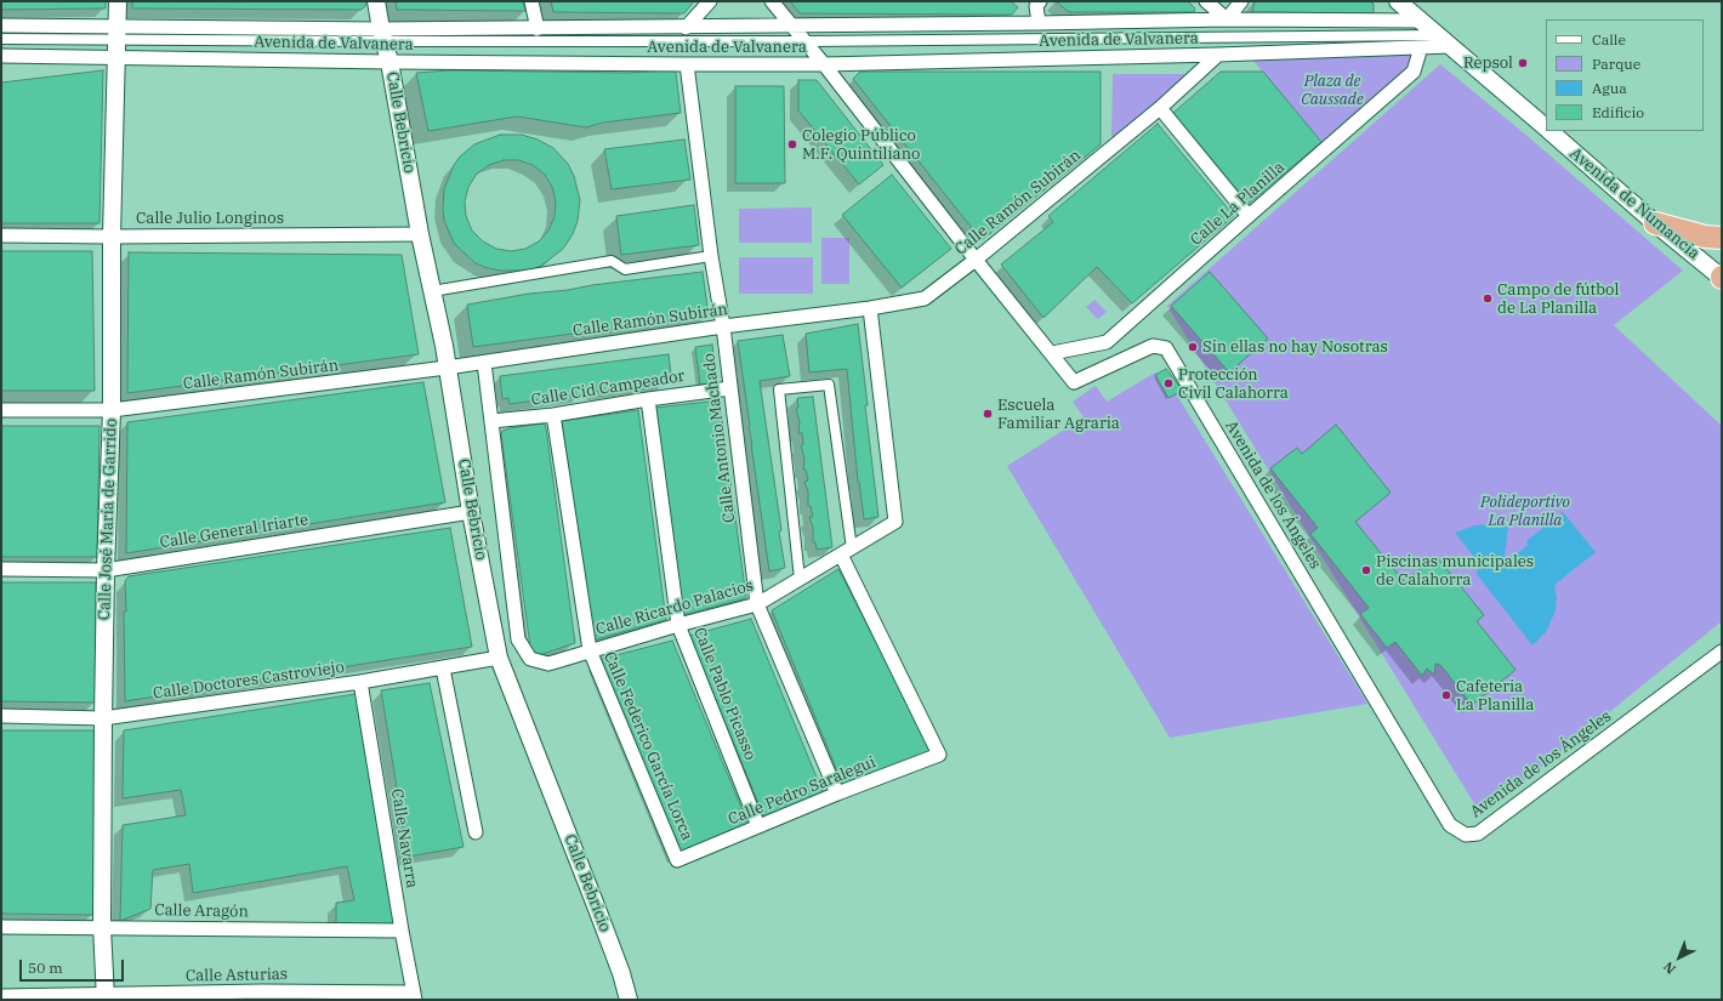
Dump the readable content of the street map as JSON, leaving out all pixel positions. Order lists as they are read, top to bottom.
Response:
{
  "streets": {
    "street": [
      "Avenida de Valvanera",
      "Calle Bebricio",
      "Calle Ramón Subirán",
      "Calle La Planilla",
      "Avenida de Numancia",
      "Calle Julio Longinos",
      "Calle Cid Campeador",
      "Calle Antonio Machado",
      "Avenida de los Ángeles",
      "Calle José María de Garrido",
      "Calle General Iriarte",
      "Calle Ricardo Palacios",
      "Calle Doctores Castroviejo",
      "Calle Pablo Picasso",
      "Calle Federico García Lorca",
      "Calle Pedro Saralegui",
      "Calle Navarra",
      "Calle Aragón",
      "Calle Asturias"
    ]
  },
  "crossings": [
    ["Avenida de Valvanera", "Calle Bebricio"],
    ["Avenida de Valvanera", "Calle Ramón Subirán"],
    ["Avenida de Valvanera", "Calle La Planilla"],
    ["Avenida de Valvanera", "Avenida de Numancia"],
    ["Avenida de Valvanera", "Calle Antonio Machado"],
    ["Avenida de Valvanera", "Avenida de los Ángeles"],
    ["Avenida de Valvanera", "Calle José María de Garrido"],
    ["Calle Bebricio", "Calle Ramón Subirán"],
    ["Calle Bebricio", "Calle Julio Longinos"],
    ["Calle Bebricio", "Calle General Iriarte"],
    ["Calle Bebricio", "Calle Doctores Castroviejo"],
    ["Calle Ramón Subirán", "Calle Antonio Machado"],
    ["Calle Ramón Subirán", "Avenida de los Ángeles"],
    ["Calle Ramón Subirán", "Calle José María de Garrido"],
    ["Calle Ramón Subirán", "Calle Ricardo Palacios"],
    ["Calle La Planilla", "Avenida de los Ángeles"],
    ["Calle Julio Longinos", "Calle José María de Garrido"],
    ["Calle Cid Campeador", "Calle Antonio Machado"],
    ["Calle Cid Campeador", "Calle Ricardo Palacios"],
    ["Calle Cid Campeador", "Calle Pablo Picasso"],
    ["Calle Cid Campeador", "Calle Federico García Lorca"],
    ["Calle Antonio Machado", "Calle Ricardo Palacios"],
    ["Calle Antonio Machado", "Calle Pedro Saralegui"],
    ["Calle José María de Garrido", "Calle General Iriarte"],
    ["Calle José María de Garrido", "Calle Doctores Castroviejo"],
    ["Calle José María de Garrido", "Calle Aragón"],
    ["Calle José María de Garrido", "Calle Asturias"],
    ["Calle Ricardo Palacios", "Calle Pablo Picasso"],
    ["Calle Ricardo Palacios", "Calle Federico García Lorca"],
    ["Calle Ricardo Palacios", "Calle Pedro Saralegui"],
    ["Calle Doctores Castroviejo", "Calle Navarra"],
    ["Calle Pablo Picasso", "Calle Pedro Saralegui"],
    ["Calle Federico García Lorca", "Calle Pedro Saralegui"],
    ["Calle Navarra", "Calle Aragón"],
    ["Calle Navarra", "Calle Asturias"]
  ],
  "parks": ["Plaza de Caussade", "Polideportivo La Planilla"],
  "places": [
    "Repsol",
    "Colegio Público M.F. Quintiliano",
    "Campo de fútbol de La Planilla",
    "Sin ellas no hay Nosotras",
    "Protección Civil Calahorra",
    "Escuela Familiar Agraria",
    "Piscinas municipales de Calahorra",
    "Cafeteria La Planilla"
  ],
  "legend": [
    "Calle",
    "Parque",
    "Agua",
    "Edificio"
  ],
  "scale_bar": "50 m",
  "north": "bottom left"
}
